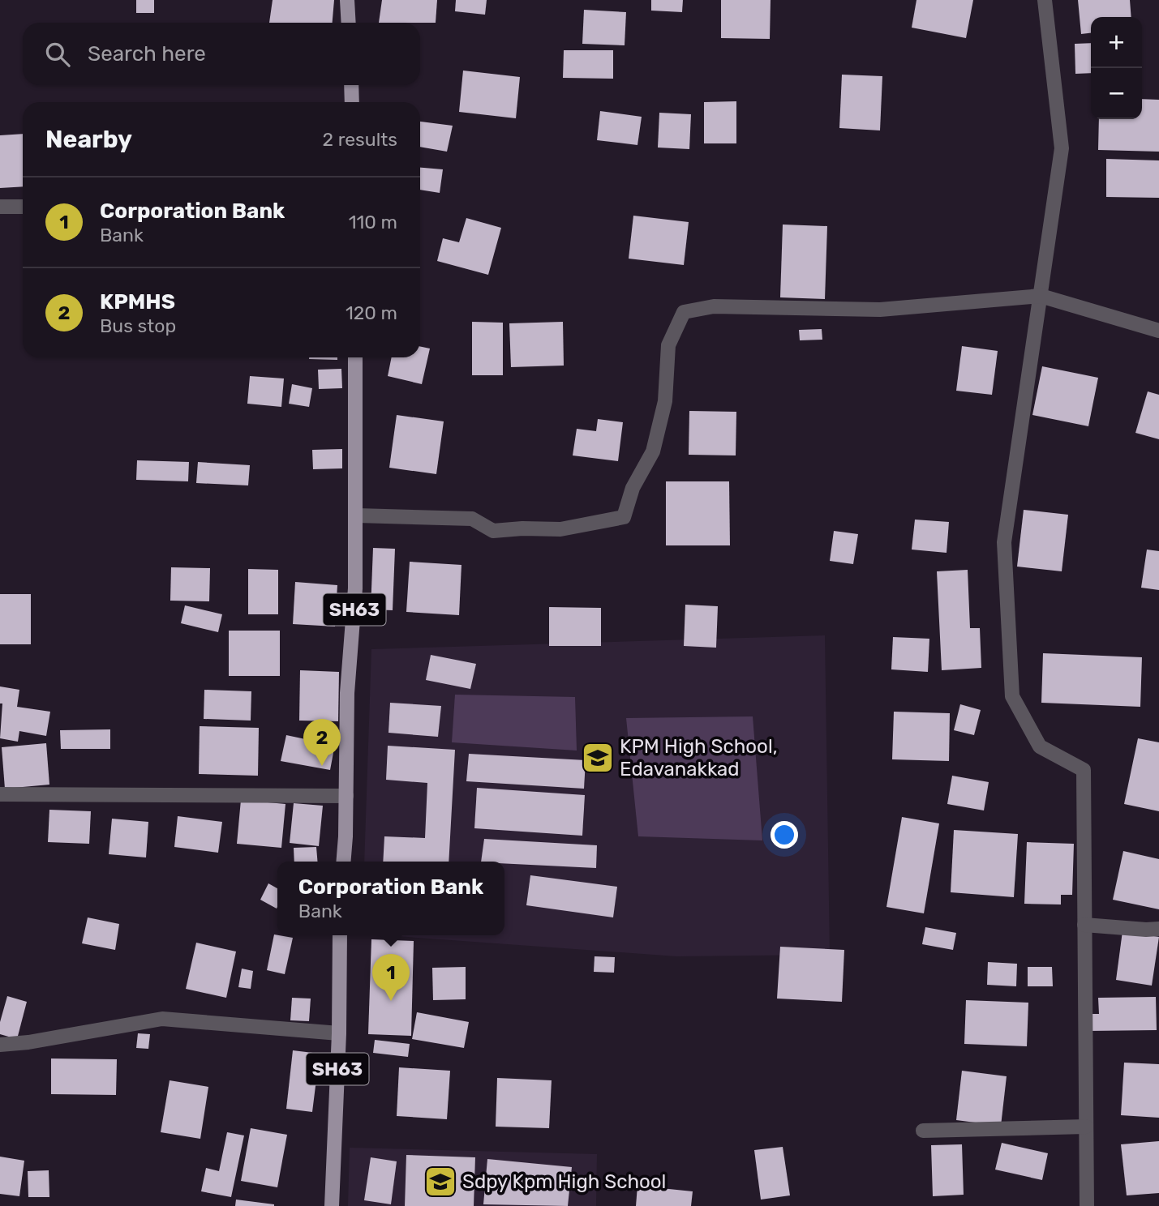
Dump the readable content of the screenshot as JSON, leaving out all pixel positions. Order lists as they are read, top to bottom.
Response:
{
  "streets": {
    "main road": ["SH63"]
  },
  "places": {
    "school or university": ["KPM High School, Edavanakkad", "Sdpy Kpm High School"]
  },
  "page": {
    "map_buttons": ["+", "−"],
    "search": "Search here",
    "heading": ["Nearby", "2 results"],
    "list": [
      {
        "mark": "1",
        "name": "Corporation Bank",
        "note": "Bank",
        "value": "110 m"
      },
      {
        "mark": "2",
        "name": "KPMHS",
        "note": "Bus stop",
        "value": "120 m"
      }
    ],
    "pins": ["2", "1"],
    "popup": ["Corporation Bank", "Bank"]
  }
}
